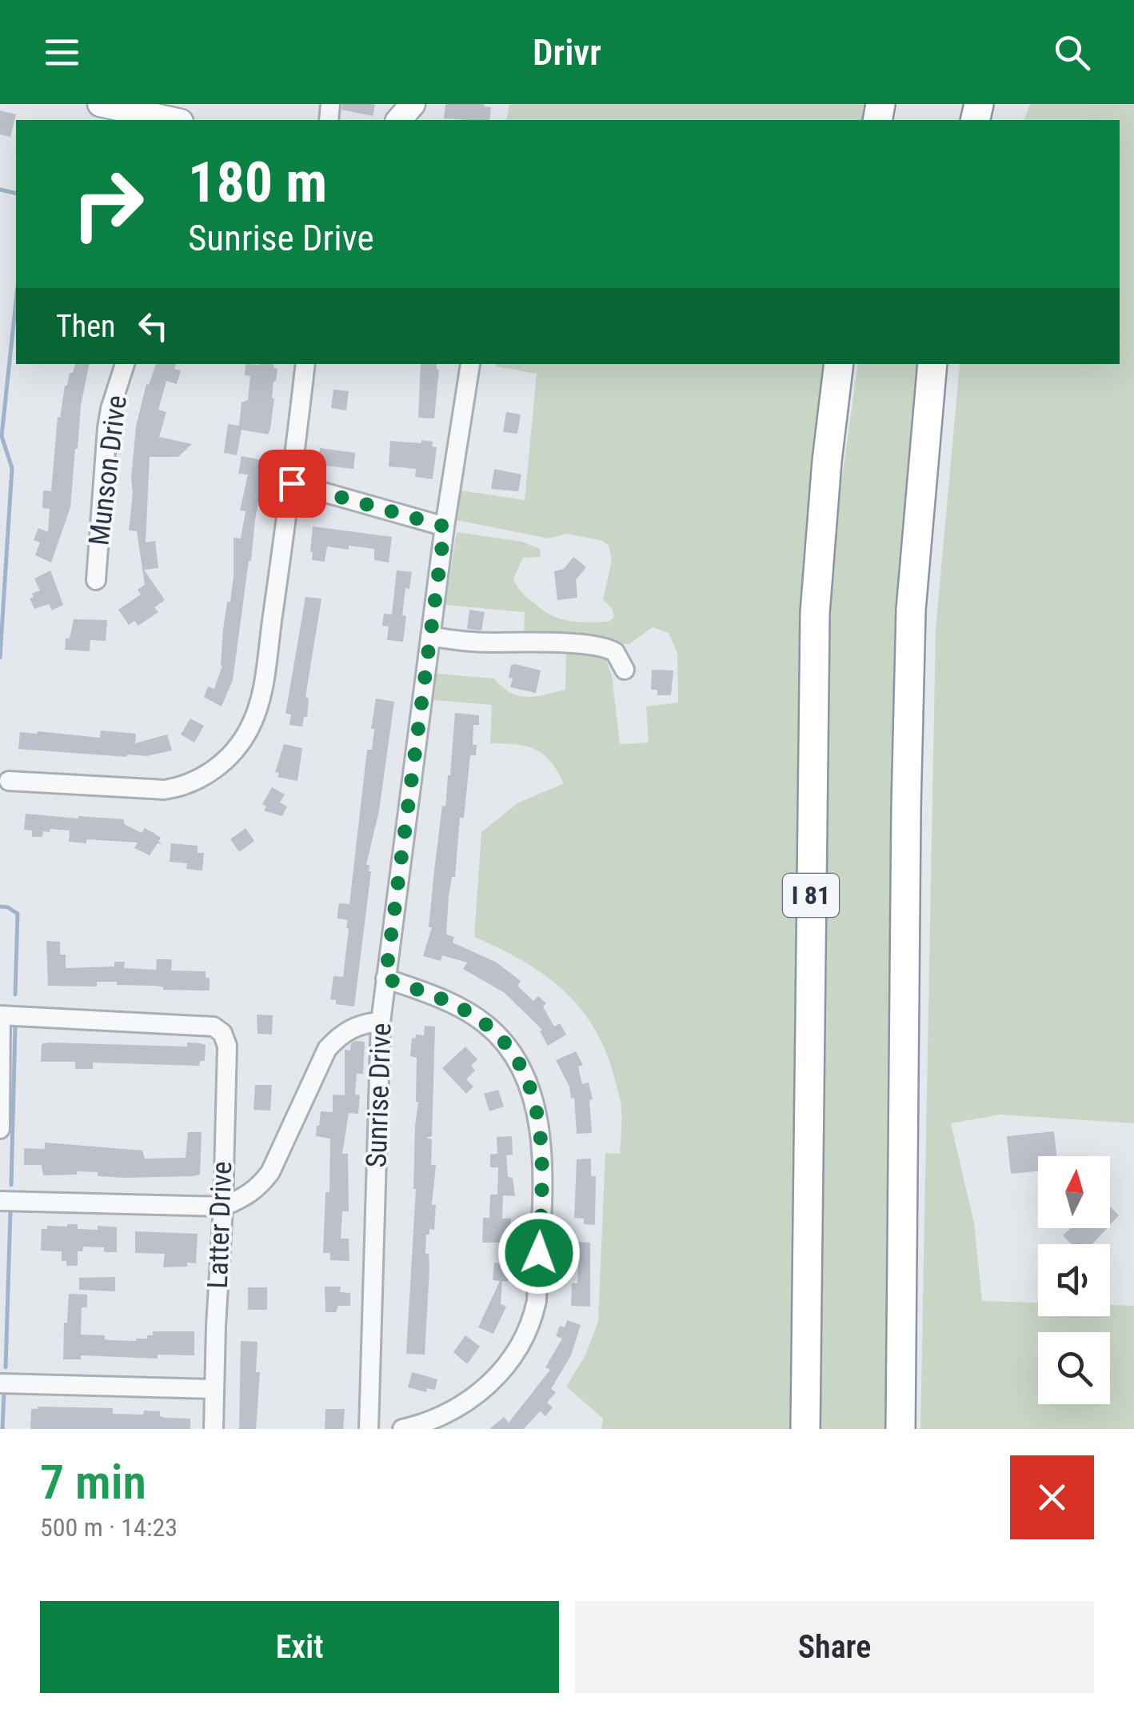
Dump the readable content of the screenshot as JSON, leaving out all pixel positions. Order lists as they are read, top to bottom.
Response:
{
  "streets": {
    "highway": ["I 81"],
    "street": ["Munson Drive", "Sunrise Drive", "Latter Drive"]
  },
  "north": "top",
  "page": {
    "header": "Drivr",
    "turn": ["180 m", "Sunrise Drive"],
    "then": "Then",
    "heading": ["7 min", "500 m · 14:23"],
    "buttons": ["Exit", "Share"]
  }
}
